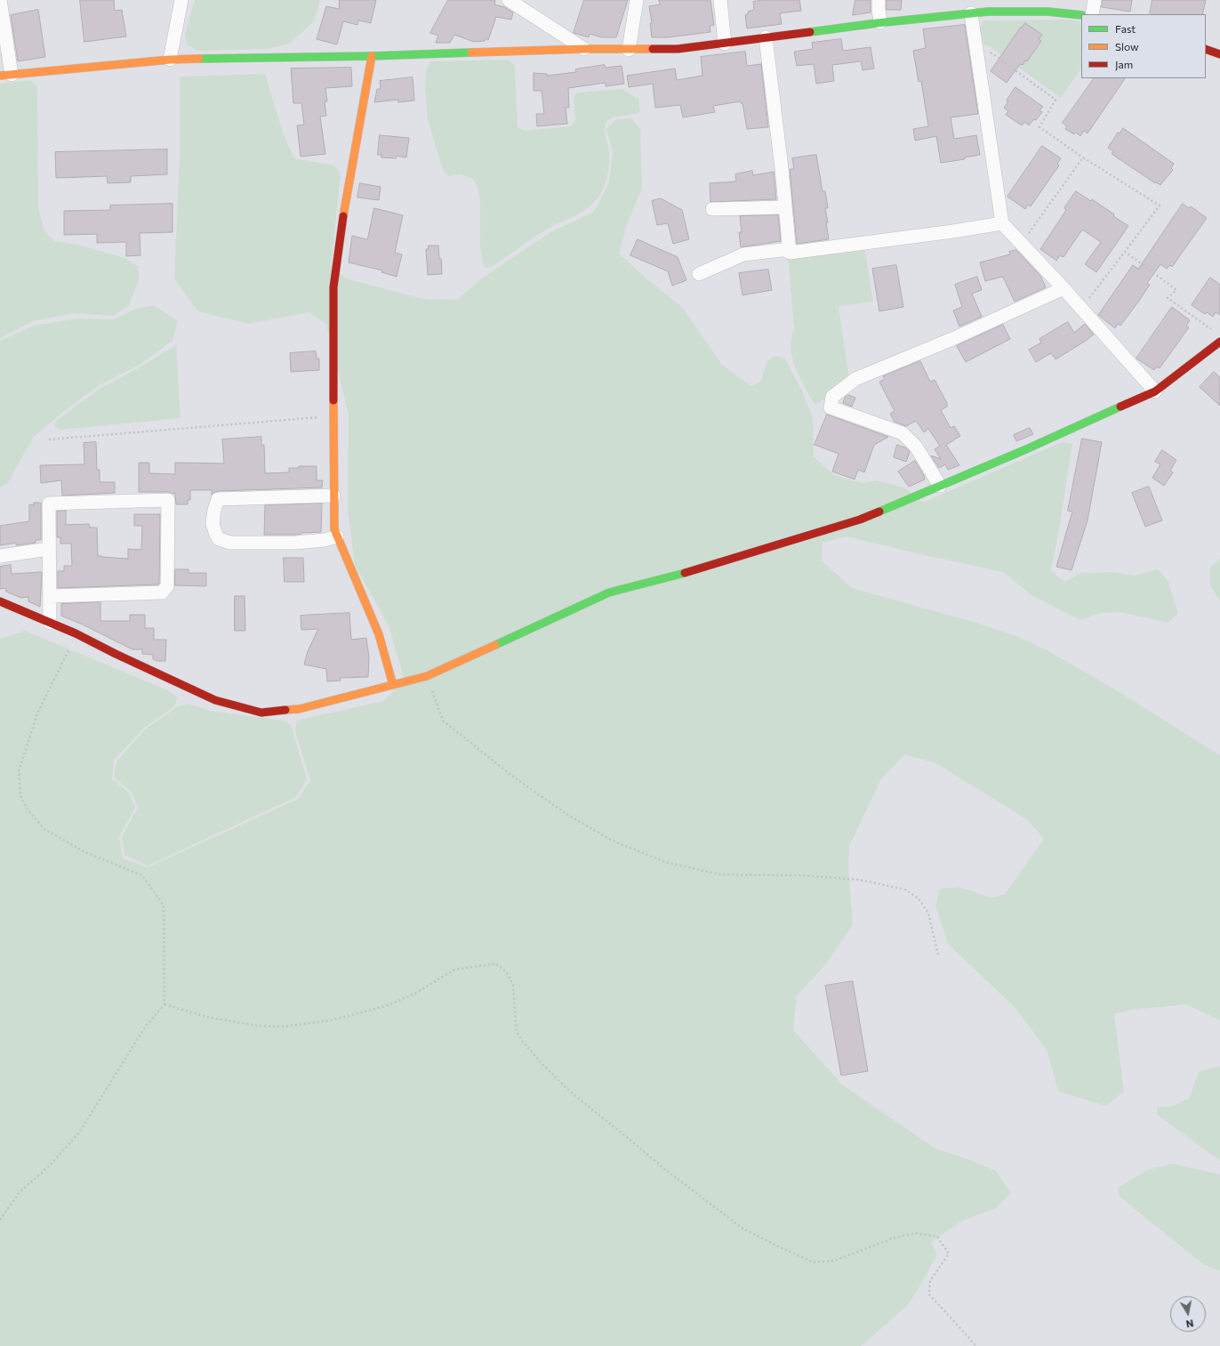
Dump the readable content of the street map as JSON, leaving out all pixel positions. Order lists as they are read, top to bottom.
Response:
{
  "legend": ["Fast", "Slow", "Jam"],
  "north": "bottom"
}
